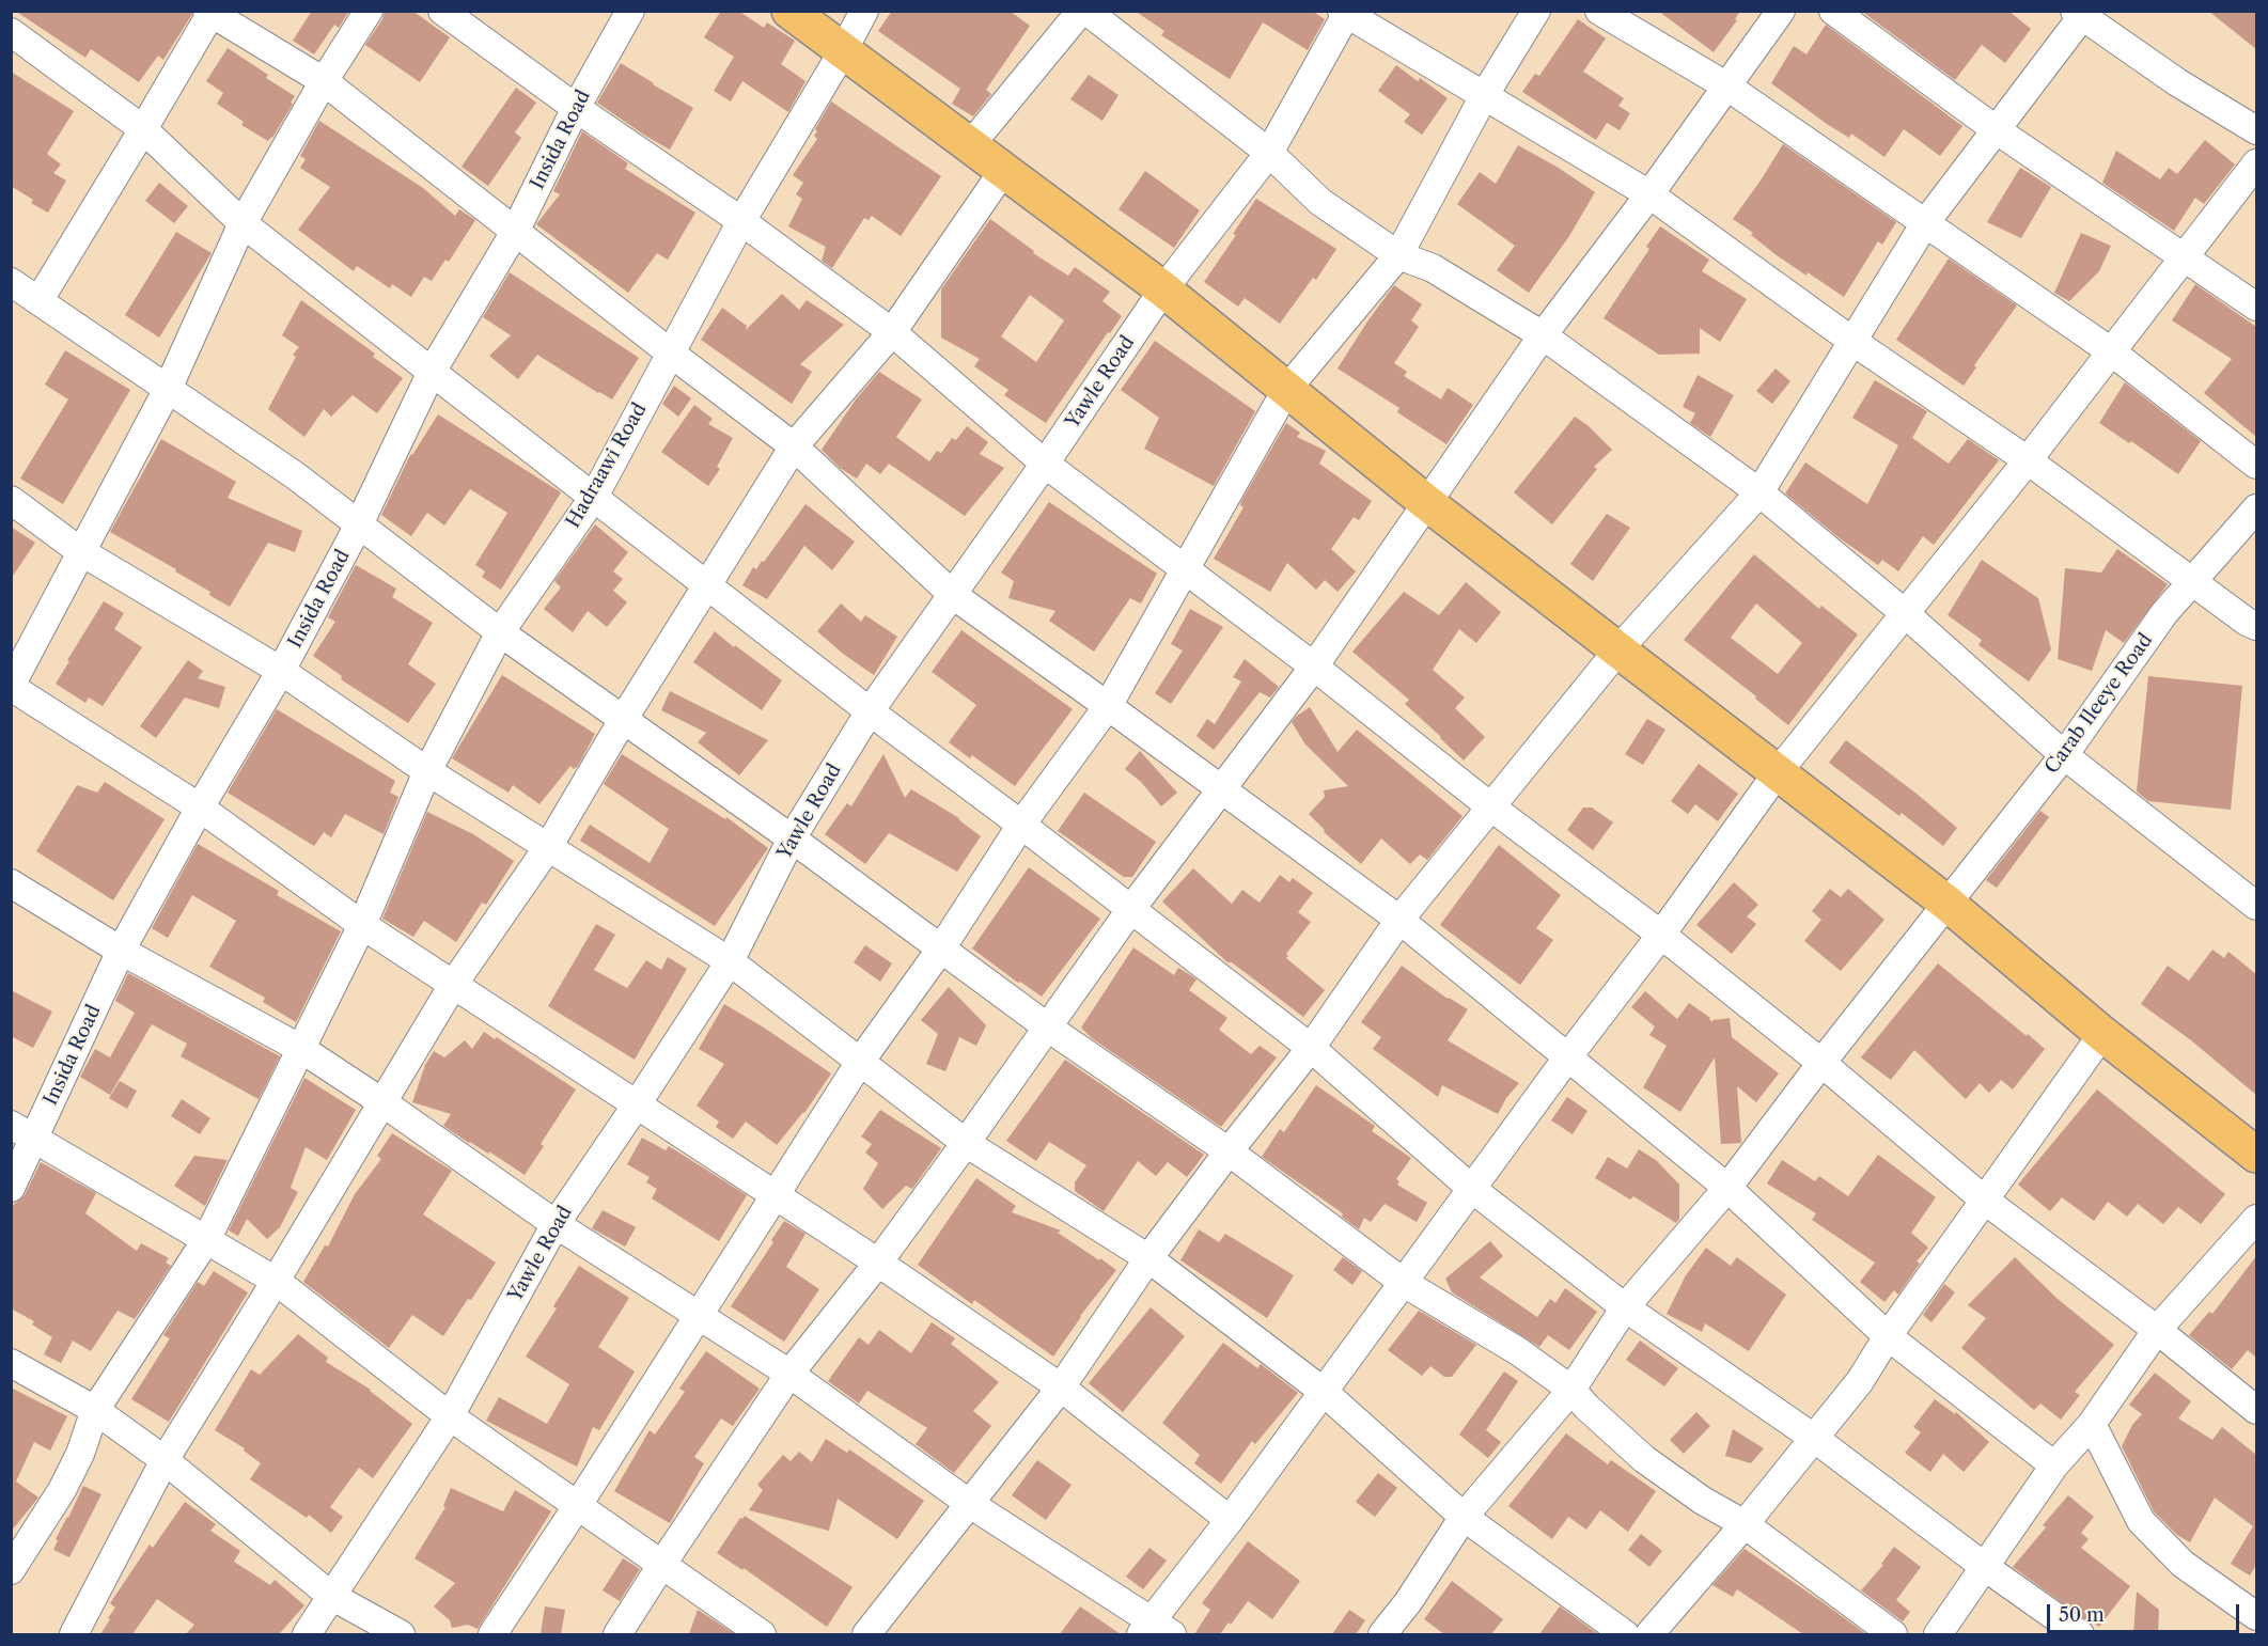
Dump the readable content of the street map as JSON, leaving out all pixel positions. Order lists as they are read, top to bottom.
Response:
{
  "streets": {
    "street": [
      "Insida Road",
      "Yawle Road",
      "Hadraawi Road",
      "Carab Ileeye Road"
    ]
  },
  "scale_bar": "50 m"
}
